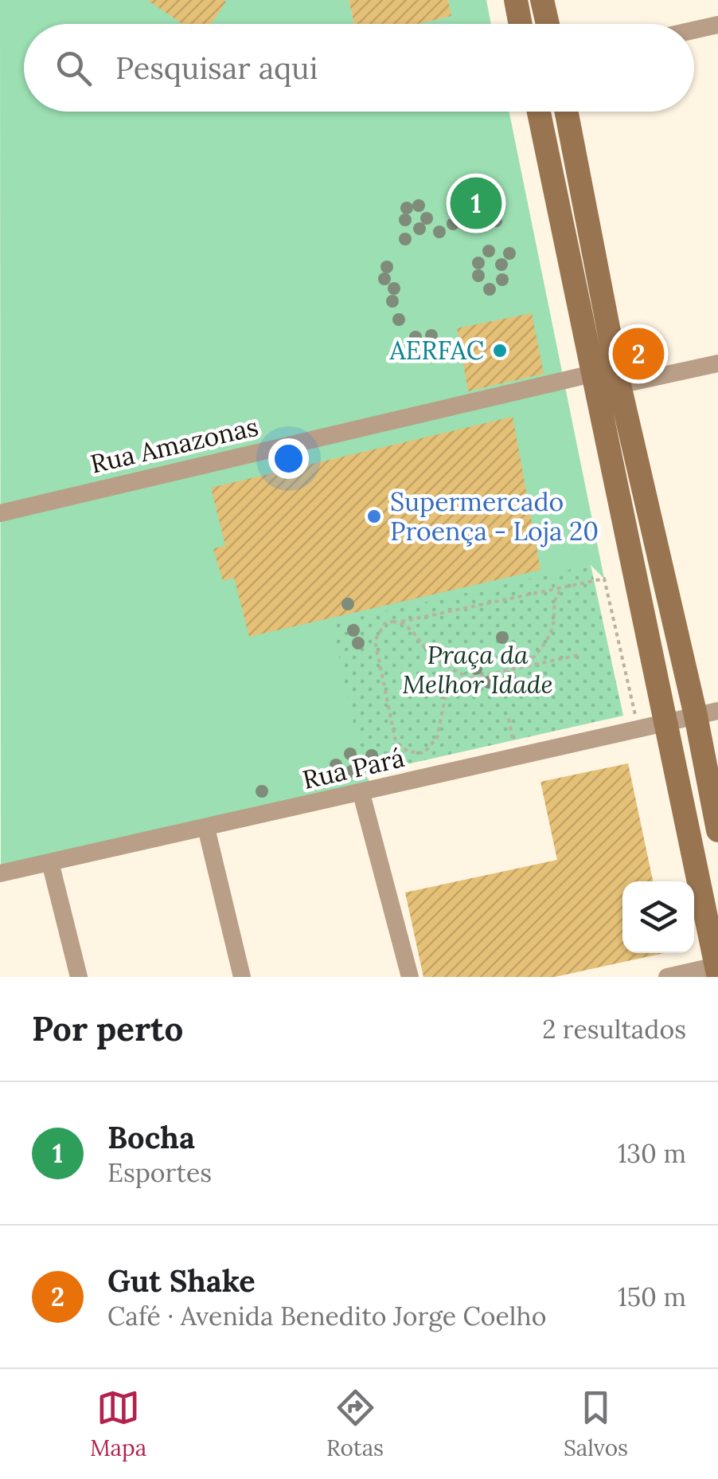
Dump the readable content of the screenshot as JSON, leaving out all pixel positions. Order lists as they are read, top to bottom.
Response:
{
  "streets": {
    "street": ["Rua Amazonas", "Rua Pará"]
  },
  "parks": ["Praça da Melhor Idade"],
  "places": ["AERFAC", "Supermercado Proença - Loja 20"],
  "page": {
    "search": "Pesquisar aqui",
    "pins": ["1", "2"],
    "heading": ["Por perto", "2 resultados"],
    "list": [
      {
        "mark": "1",
        "name": "Bocha",
        "note": "Esportes",
        "value": "130 m"
      },
      {
        "mark": "2",
        "name": "Gut Shake",
        "note": "Café · Avenida Benedito Jorge Coelho",
        "value": "150 m"
      }
    ],
    "nav": ["Mapa", "Rotas", "Salvos"]
  }
}
